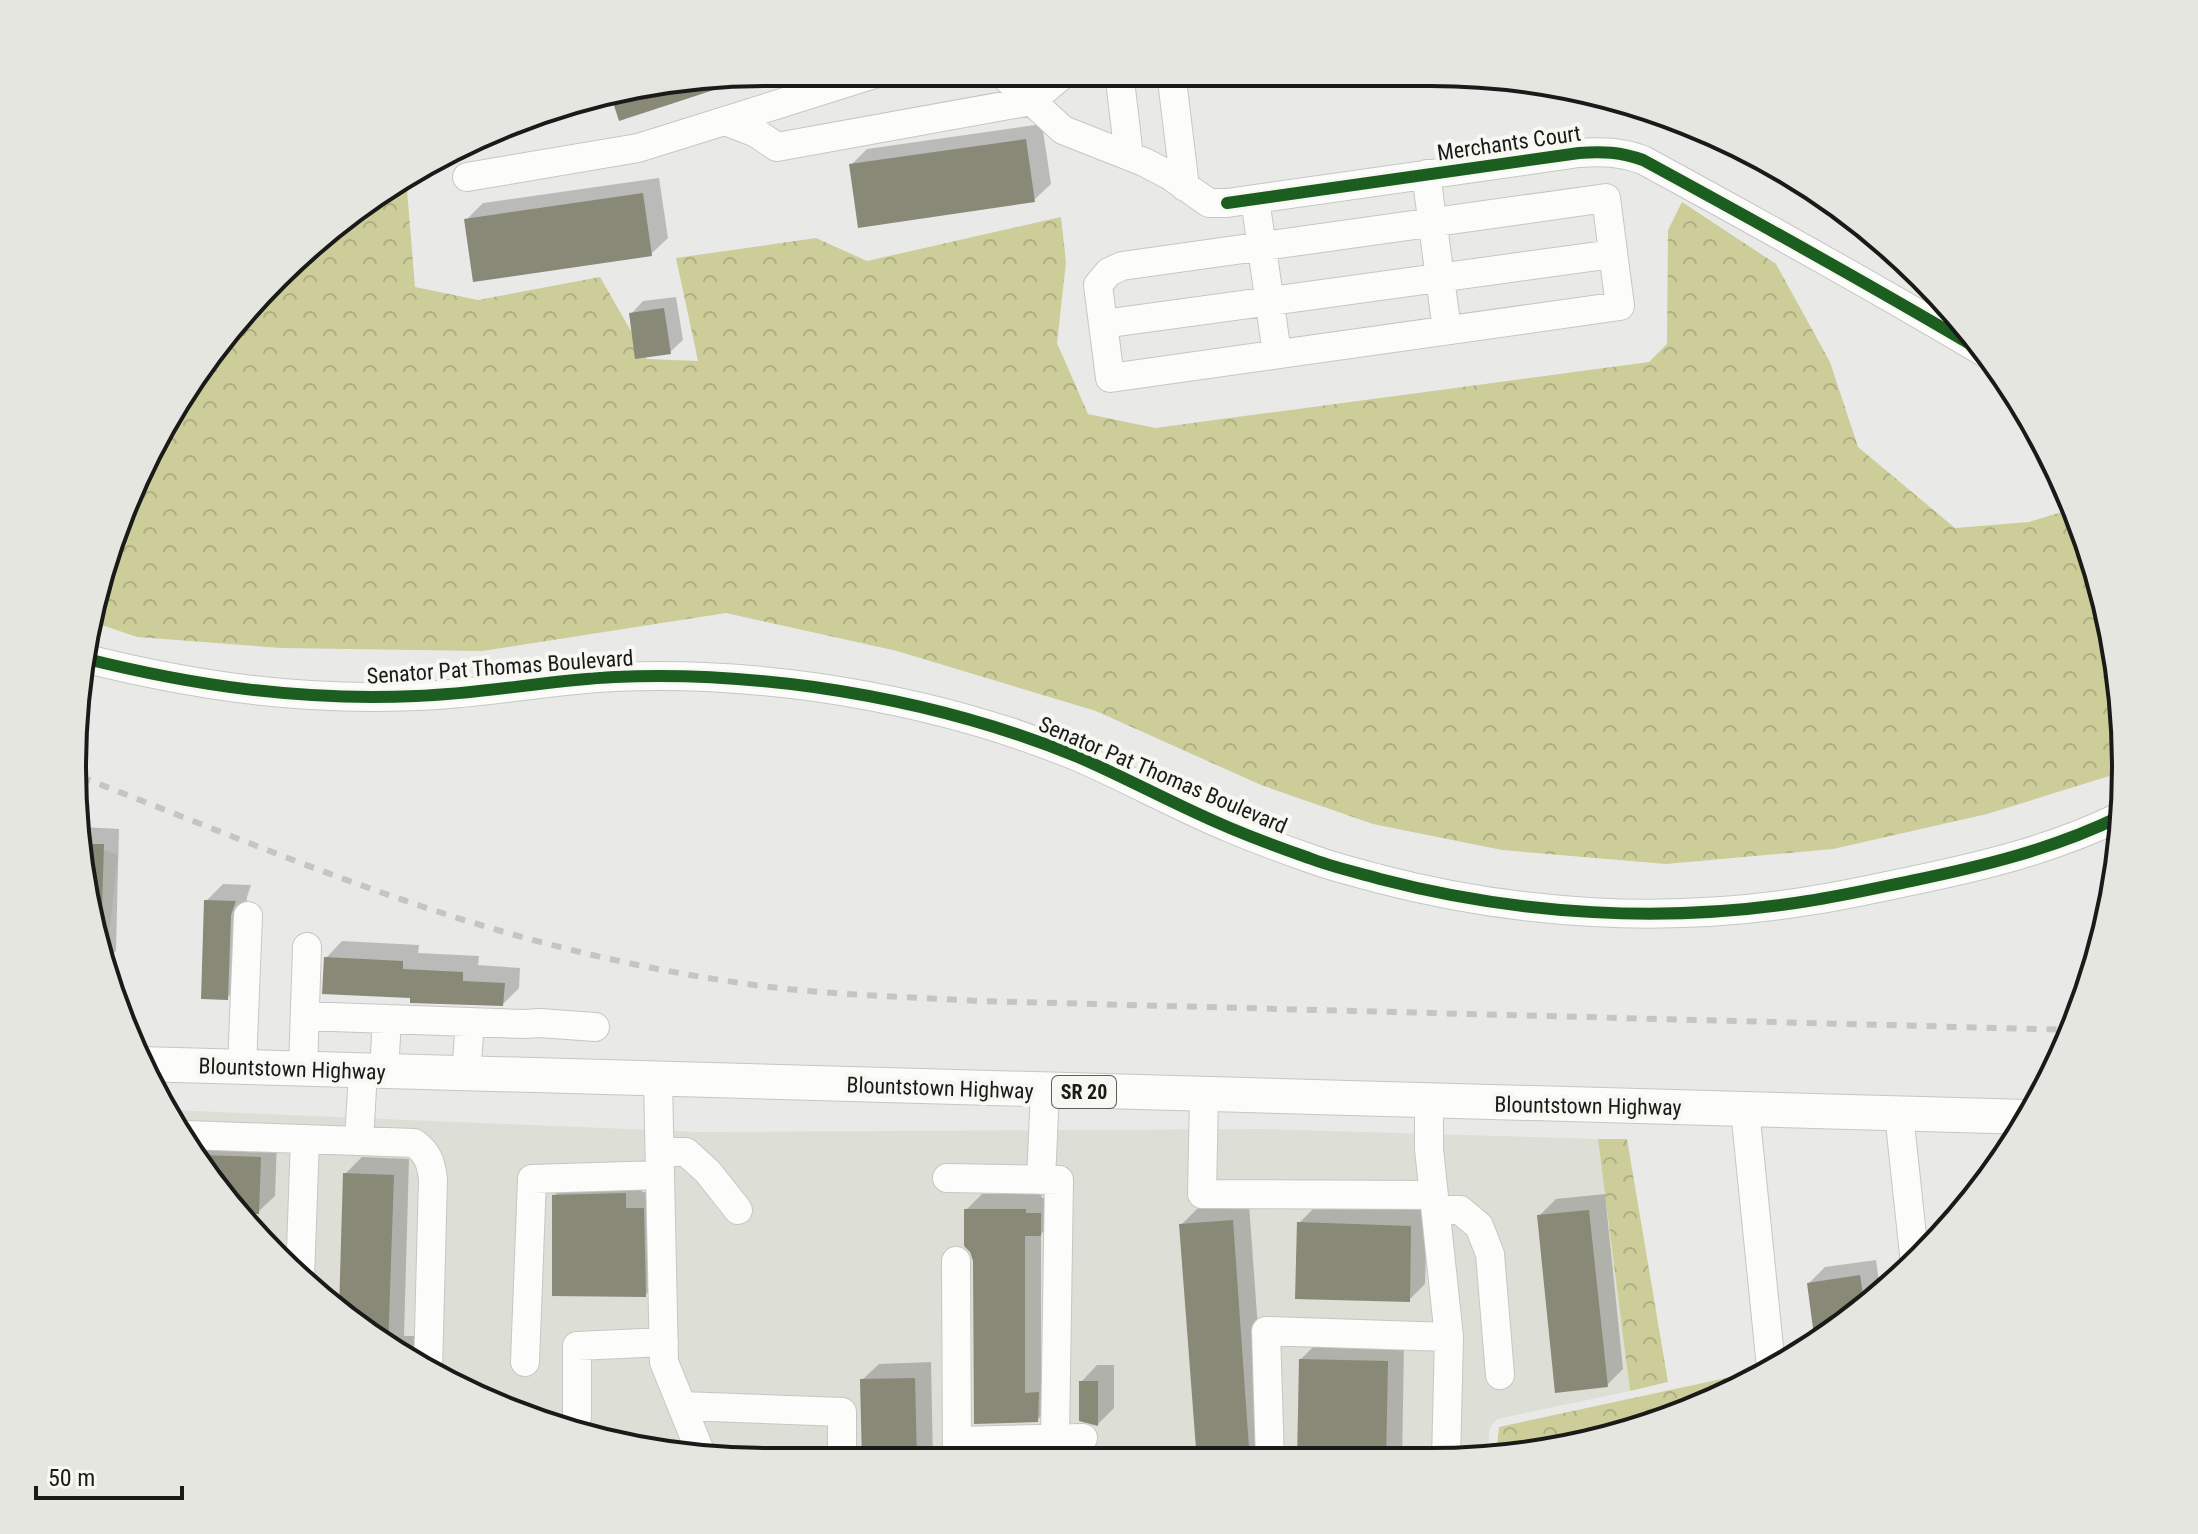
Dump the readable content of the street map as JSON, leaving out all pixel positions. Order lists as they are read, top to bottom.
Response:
{
  "streets": {
    "main road": ["Blountstown Highway", "SR 20"],
    "street": ["Merchants Court", "Senator Pat Thomas Boulevard"]
  },
  "scale_bar": "50 m"
}
